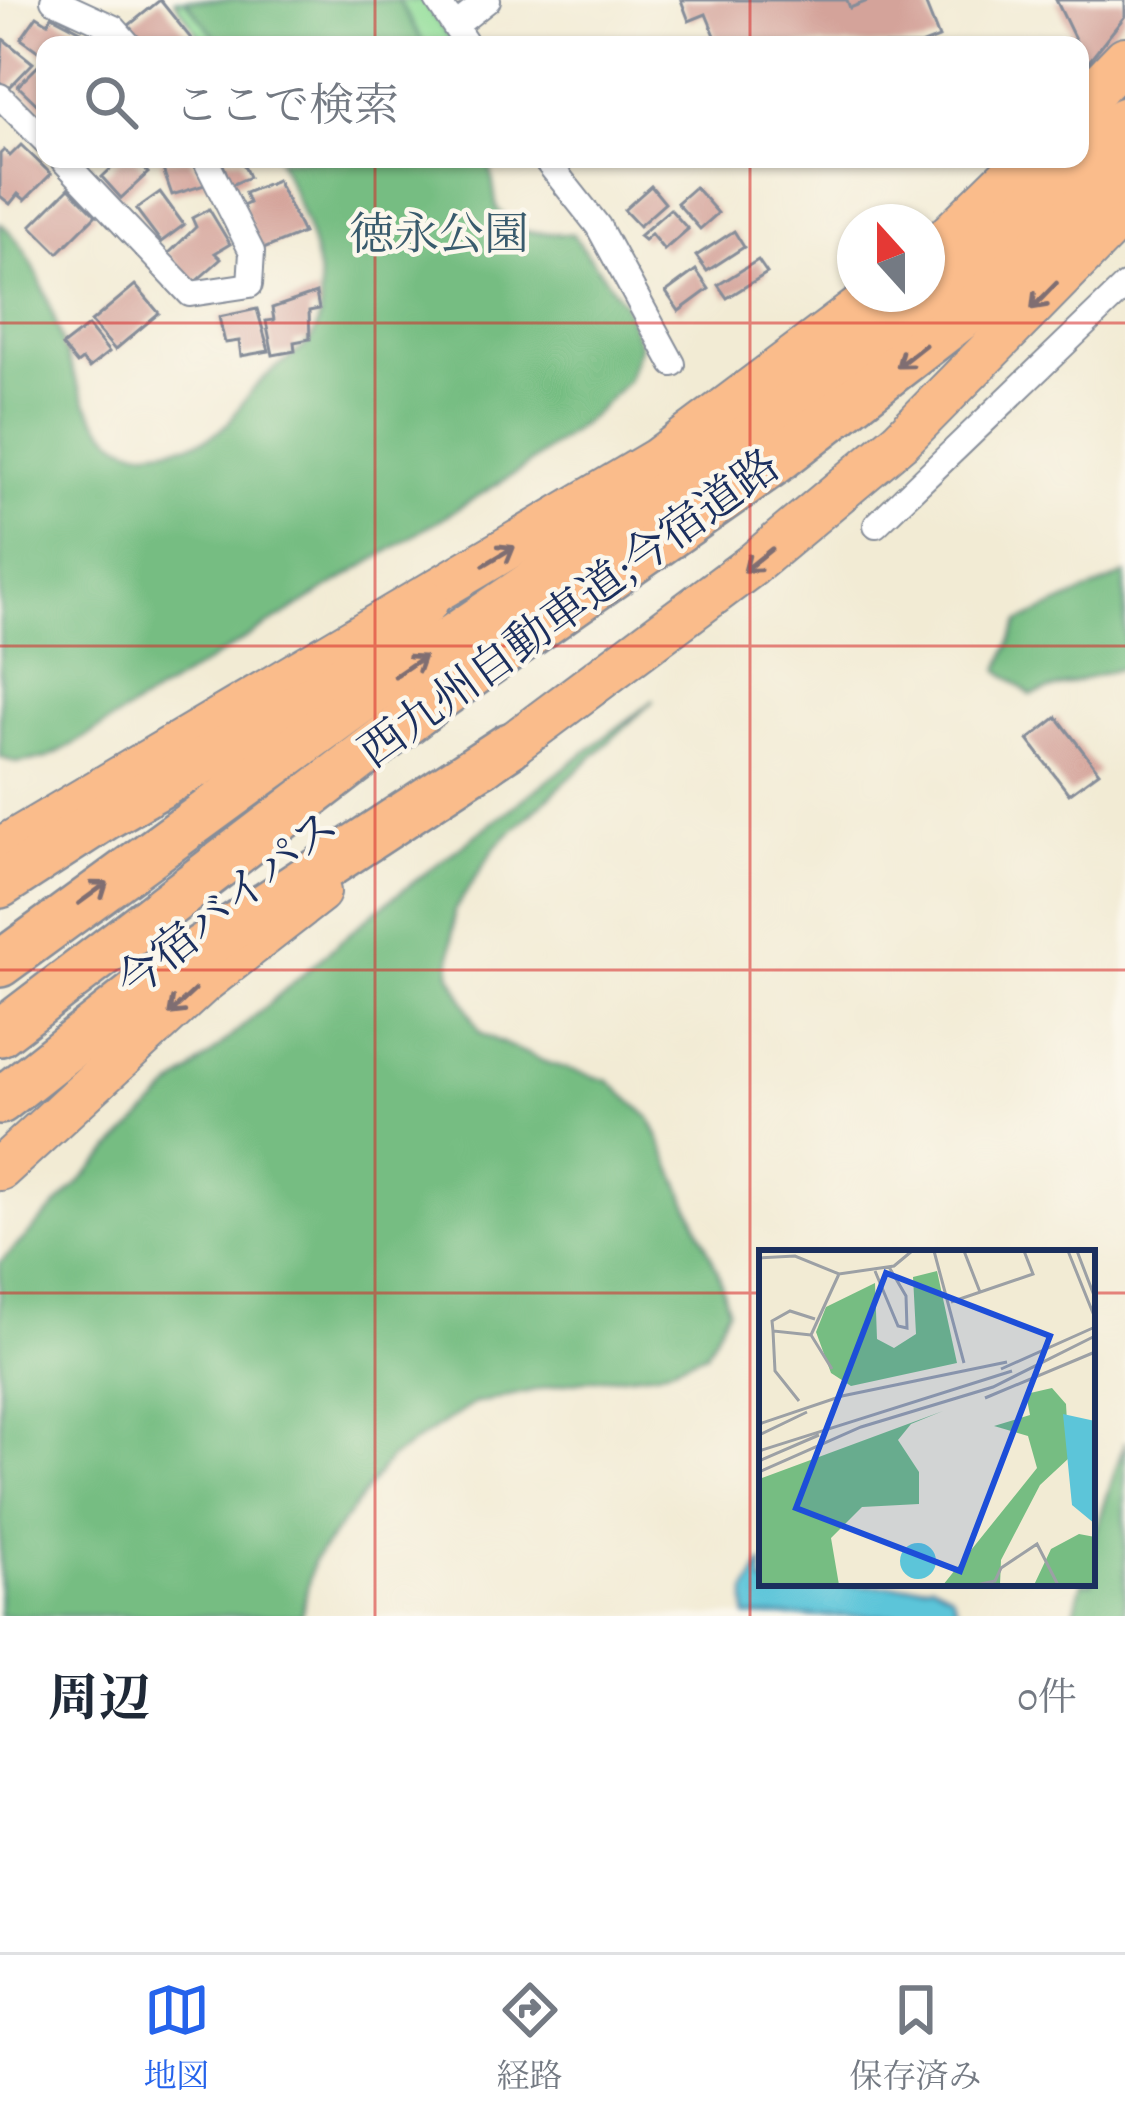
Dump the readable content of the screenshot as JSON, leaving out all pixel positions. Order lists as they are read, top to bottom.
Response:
{
  "streets": {
    "highway": ["西九州自動車道;今宿道路", "今宿バイパス"]
  },
  "parks": ["徳永公園"],
  "north": "top",
  "page": {
    "search": "ここで検索",
    "heading": ["周辺", "0件"],
    "nav": ["地図", "経路", "保存済み"]
  }
}
